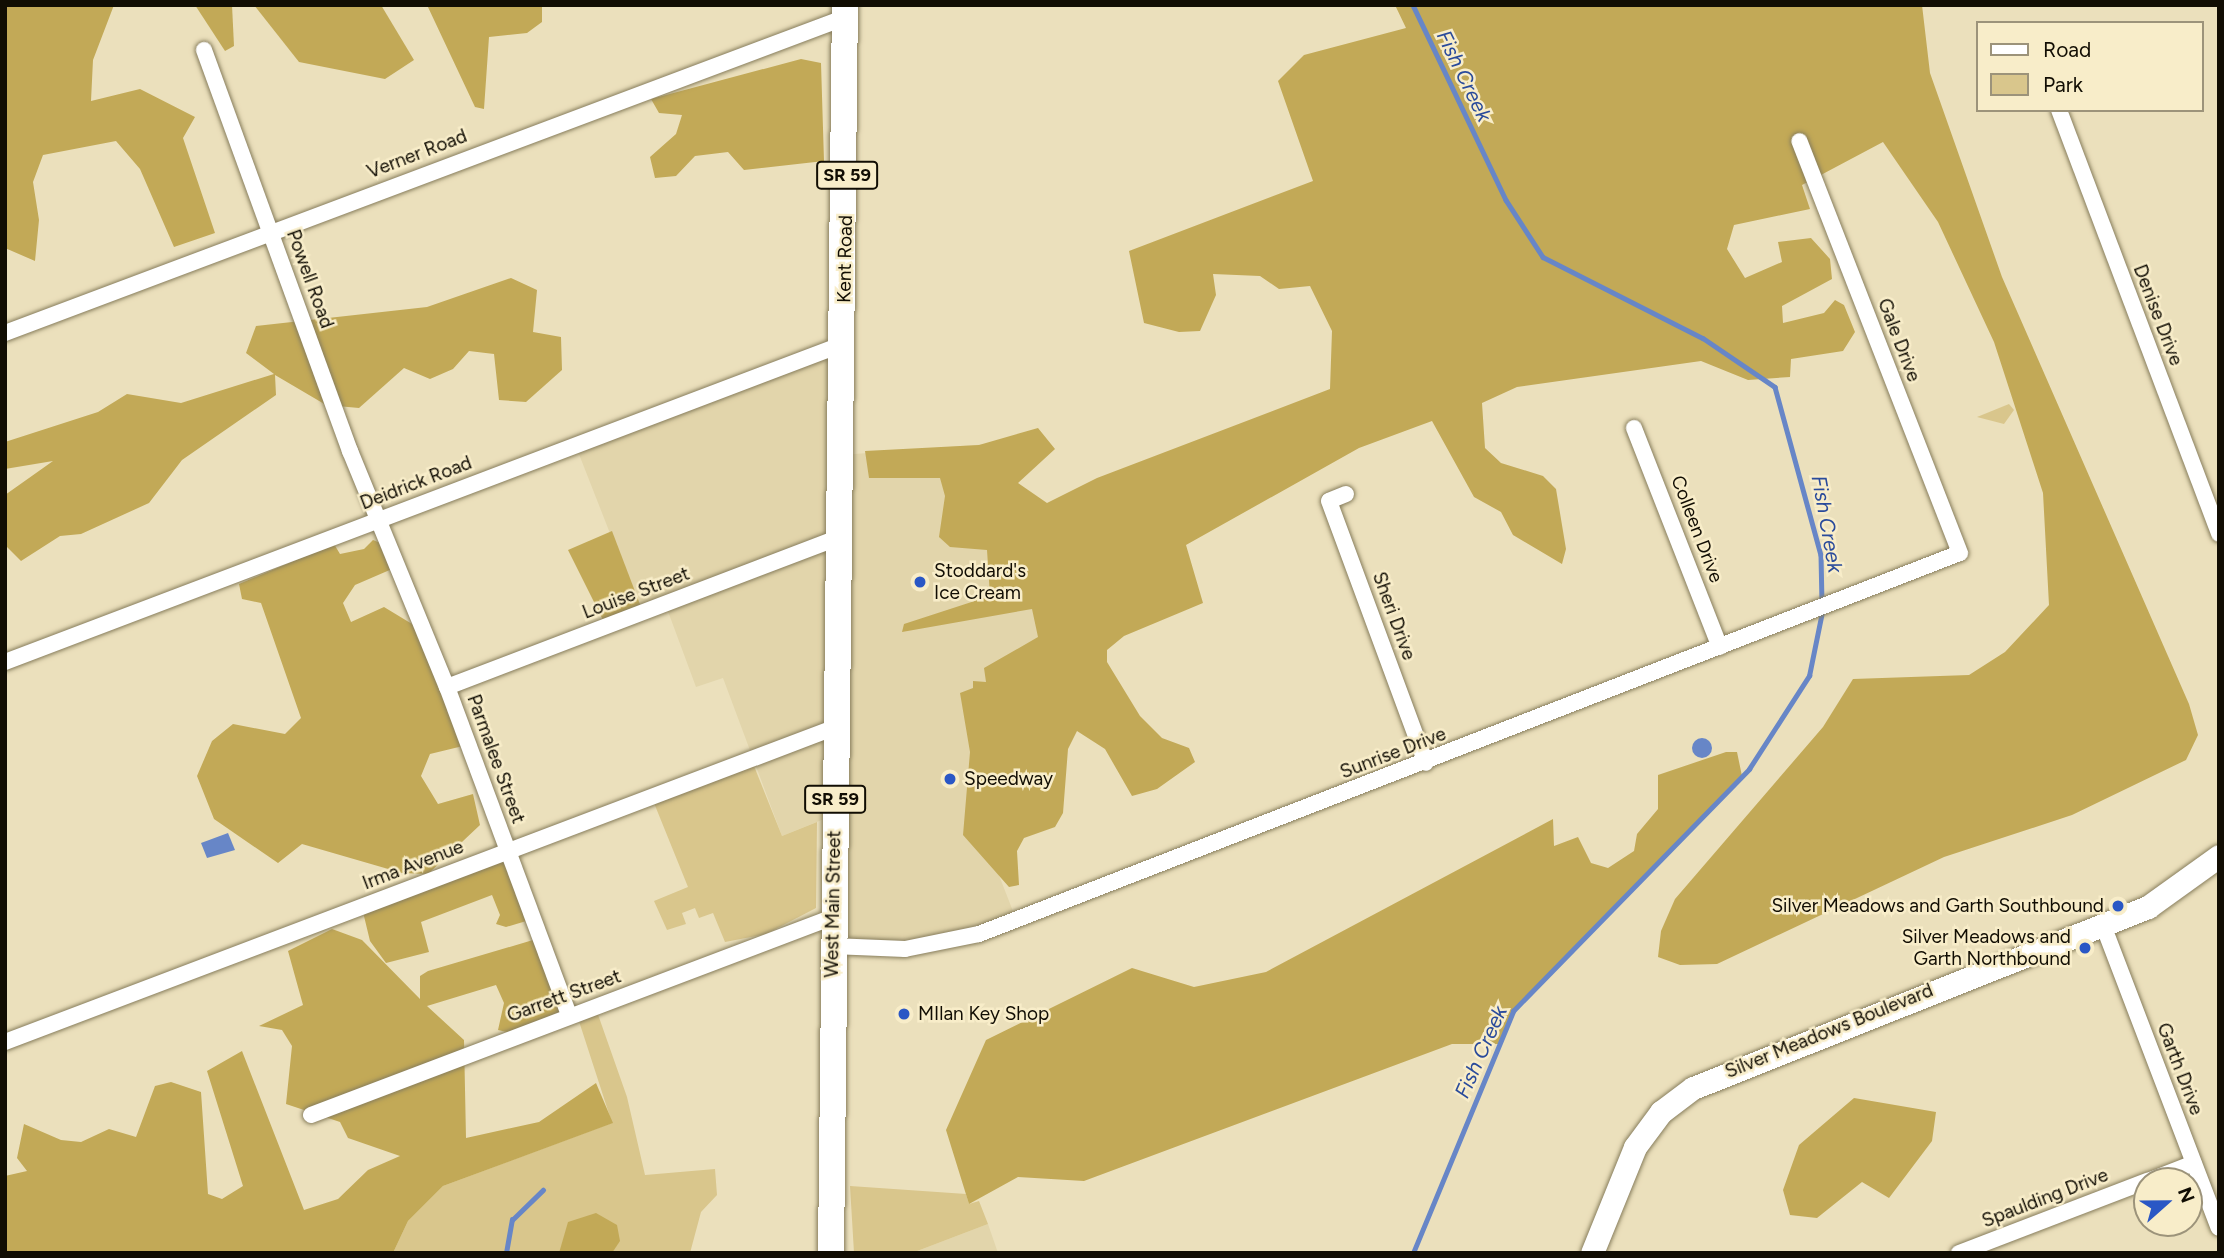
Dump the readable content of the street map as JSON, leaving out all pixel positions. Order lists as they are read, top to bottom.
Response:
{
  "streets": {
    "main road": ["SR 59", "Kent Road", "West Main Street"],
    "street": [
      "Verner Road",
      "Powell Road",
      "Denise Drive",
      "Gale Drive",
      "Deidrick Road",
      "Colleen Drive",
      "Louise Street",
      "Sheri Drive",
      "Sunrise Drive",
      "Parmalee Street",
      "Irma Avenue",
      "Garrett Street",
      "Silver Meadows Boulevard",
      "Garth Drive",
      "Spaulding Drive"
    ]
  },
  "crossings": [
    ["Verner Road", "Kent Road"],
    ["Verner Road", "Powell Road"],
    ["Kent Road", "Deidrick Road"],
    ["Kent Road", "West Main Street"],
    ["Powell Road", "Deidrick Road"],
    ["Powell Road", "Parmalee Street"],
    ["Gale Drive", "Sunrise Drive"],
    ["Deidrick Road", "Parmalee Street"],
    ["Deidrick Road", "West Main Street"],
    ["Colleen Drive", "Sunrise Drive"],
    ["Louise Street", "Parmalee Street"],
    ["Louise Street", "West Main Street"],
    ["Sheri Drive", "Sunrise Drive"],
    ["Sunrise Drive", "West Main Street"],
    ["Parmalee Street", "Irma Avenue"],
    ["Parmalee Street", "Garrett Street"],
    ["Irma Avenue", "West Main Street"],
    ["West Main Street", "Garrett Street"],
    ["Silver Meadows Boulevard", "Garth Drive"],
    ["Garth Drive", "Spaulding Drive"]
  ],
  "water": ["Fish Creek"],
  "places": [
    "Stoddard's Ice Cream",
    "Speedway",
    "Silver Meadows and Garth Southbound",
    "Silver Meadows and Garth Northbound",
    "MIlan Key Shop"
  ],
  "legend": ["Road", "Park"],
  "north": "right"
}
